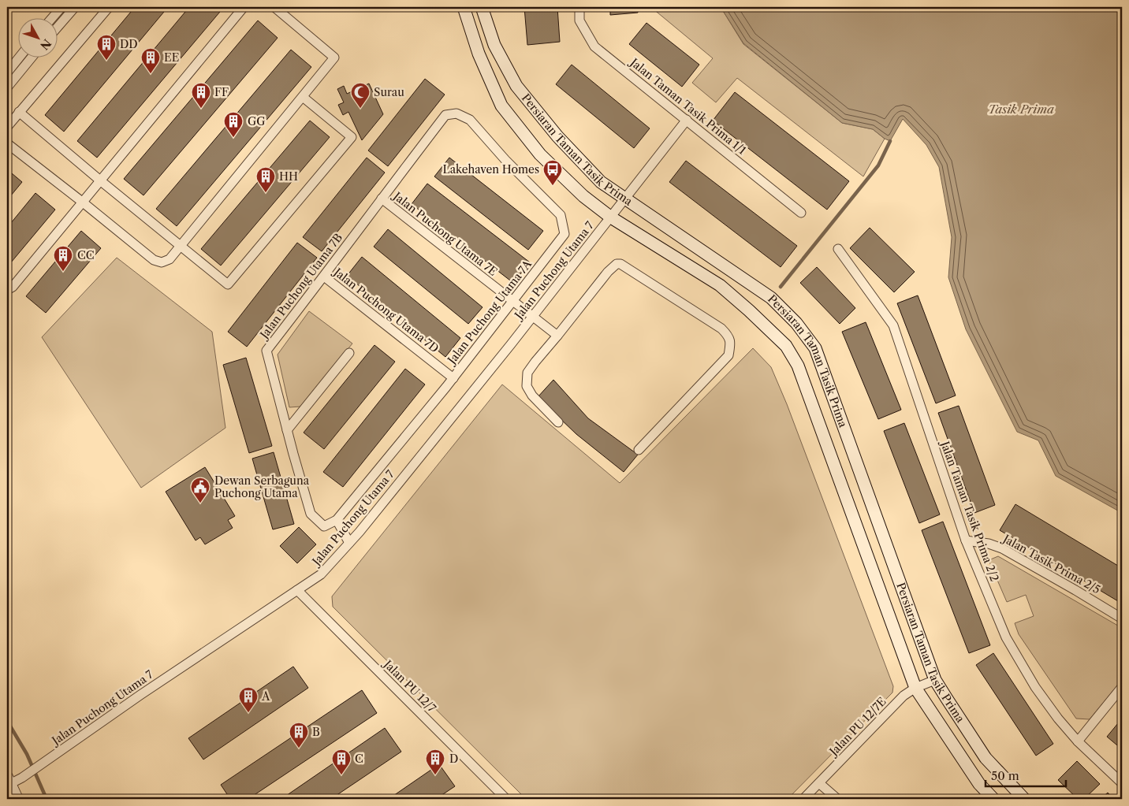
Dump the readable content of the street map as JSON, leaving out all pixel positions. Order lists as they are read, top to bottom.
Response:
{
  "streets": {
    "main road": ["Persiaran Taman Tasik Prima"],
    "street": [
      "Jalan Taman Tasik Prima 1/1",
      "Jalan Puchong Utama 7E",
      "Jalan Puchong Utama 7",
      "Jalan Puchong Utama 7B",
      "Jalan Puchong Utama 7D",
      "Jalan Puchong Utama 7A",
      "Jalan Taman Tasik Prima 2/2",
      "Jalan Tasik Prima 2/5",
      "Jalan PU 12/7",
      "Jalan PU 12/7E"
    ]
  },
  "crossings": [
    ["Jalan Taman Tasik Prima 1/1", "Jalan Puchong Utama 7"],
    ["Persiaran Taman Tasik Prima", "Jalan Puchong Utama 7"],
    ["Persiaran Taman Tasik Prima", "Jalan PU 12/7E"],
    ["Jalan Puchong Utama 7E", "Jalan Puchong Utama 7"],
    ["Jalan Puchong Utama 7E", "Jalan Puchong Utama 7B"],
    ["Jalan Puchong Utama 7E", "Jalan Puchong Utama 7A"],
    ["Jalan Puchong Utama 7", "Jalan PU 12/7"],
    ["Jalan Puchong Utama 7B", "Jalan Puchong Utama 7D"],
    ["Jalan Puchong Utama 7B", "Jalan Puchong Utama 7A"],
    ["Jalan Puchong Utama 7D", "Jalan Puchong Utama 7A"],
    ["Jalan Taman Tasik Prima 2/2", "Jalan Tasik Prima 2/5"]
  ],
  "water": ["Tasik Prima"],
  "places": {
    "building": [
      "DD",
      "EE",
      "FF",
      "GG",
      "HH",
      "CC",
      "A",
      "B",
      "C",
      "D"
    ],
    "mosque": ["Surau"],
    "bus stop": ["Lakehaven Homes"],
    "public building": ["Dewan Serbaguna Puchong Utama"]
  },
  "scale_bar": "50 m",
  "north": "bottom right"
}
